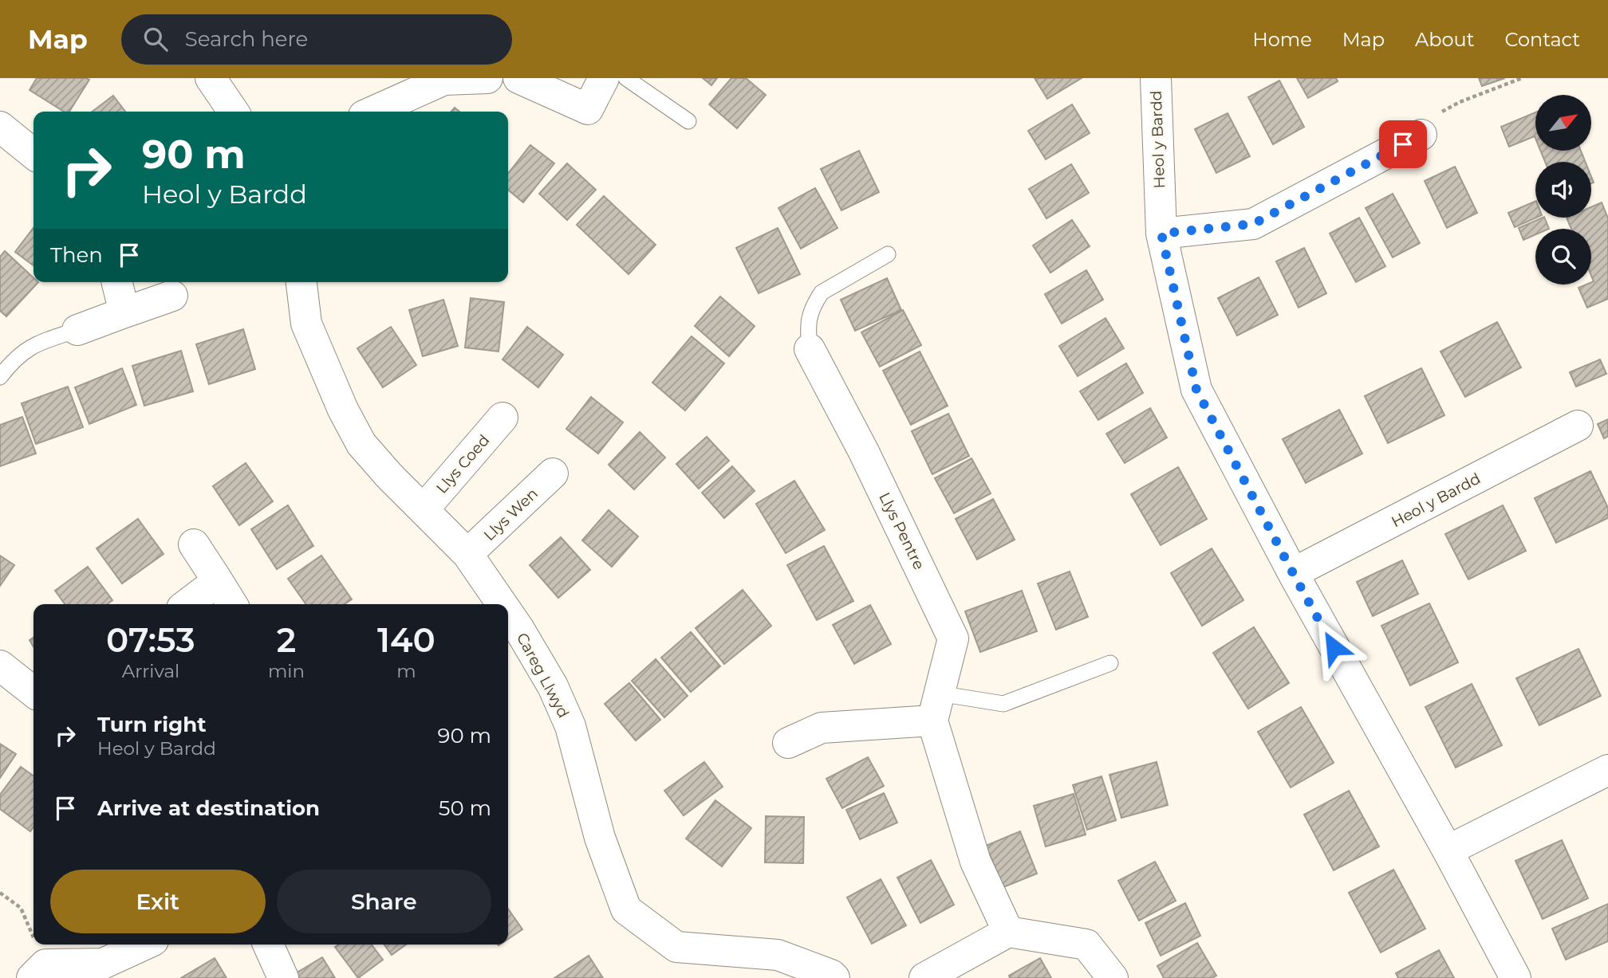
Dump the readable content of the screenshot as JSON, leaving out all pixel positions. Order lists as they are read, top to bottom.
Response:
{
  "streets": {
    "street": [
      "Heol y Bardd",
      "Llys Coed",
      "Llys Wen",
      "Llys Pentre",
      "Careg Llwyd"
    ]
  },
  "crossings": [
    ["Llys Coed", "Careg Llwyd"],
    ["Llys Wen", "Careg Llwyd"]
  ],
  "north": "top right",
  "page": {
    "header": "Map",
    "search": "Search here",
    "nav": [
      "Home",
      "Map",
      "About",
      "Contact"
    ],
    "turn": ["90 m", "Heol y Bardd"],
    "then": "Then",
    "eta": [
      "07:53",
      "Arrival",
      "2",
      "min",
      "140",
      "m"
    ],
    "list": [
      {
        "name": "Turn right",
        "note": "Heol y Bardd",
        "value": "90 m"
      },
      {
        "name": "Arrive at destination",
        "value": "50 m"
      }
    ],
    "buttons": ["Exit", "Share"]
  }
}
